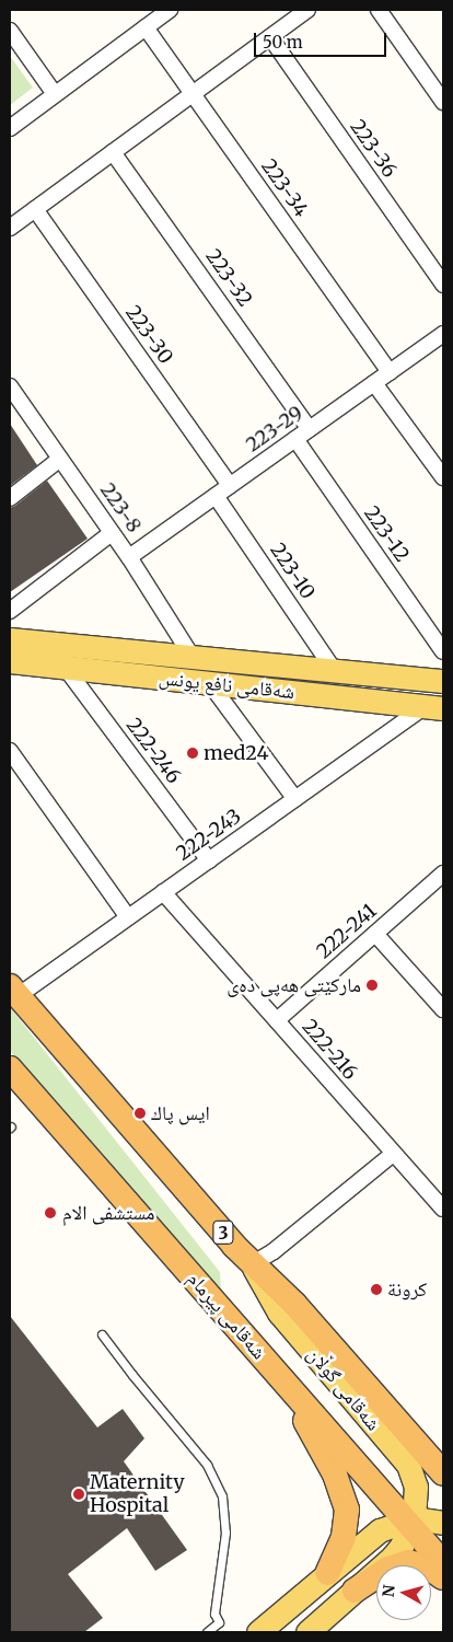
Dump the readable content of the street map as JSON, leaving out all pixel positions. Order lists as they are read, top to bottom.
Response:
{
  "streets": {
    "highway": ["3", "شەقامی پیرمام"],
    "main road": ["شەقامی نافع یونس", "شەقامی گوڵان"],
    "street": [
      "223-36",
      "223-34",
      "223-32",
      "223-30",
      "223-29",
      "223-8",
      "223-12",
      "223-10",
      "222-246",
      "222-243",
      "222-241",
      "222-216"
    ]
  },
  "crossings": [
    ["223-34", "223-29"],
    ["223-32", "223-29"],
    ["223-30", "223-29"],
    ["223-29", "223-8"],
    ["223-29", "223-12"],
    ["223-29", "223-10"],
    ["223-8", "شەقامی نافع یونس"],
    ["223-8", "222-243"],
    ["223-10", "شەقامی نافع یونس"],
    ["شەقامی نافع یونس", "222-246"],
    ["شەقامی نافع یونس", "222-243"],
    ["222-246", "222-243"],
    ["222-243", "222-216"],
    ["222-243", "3"],
    ["222-241", "222-216"],
    ["3", "شەقامی گوڵان"],
    ["شەقامی پیرمام", "شەقامی گوڵان"]
  ],
  "places": [
    "med24",
    "مارکێتی هەپی دەی",
    "ايس پاك",
    "مستشفى الام",
    "كرونة",
    "Maternity Hospital"
  ],
  "scale_bar": "50 m",
  "north": "left"
}
